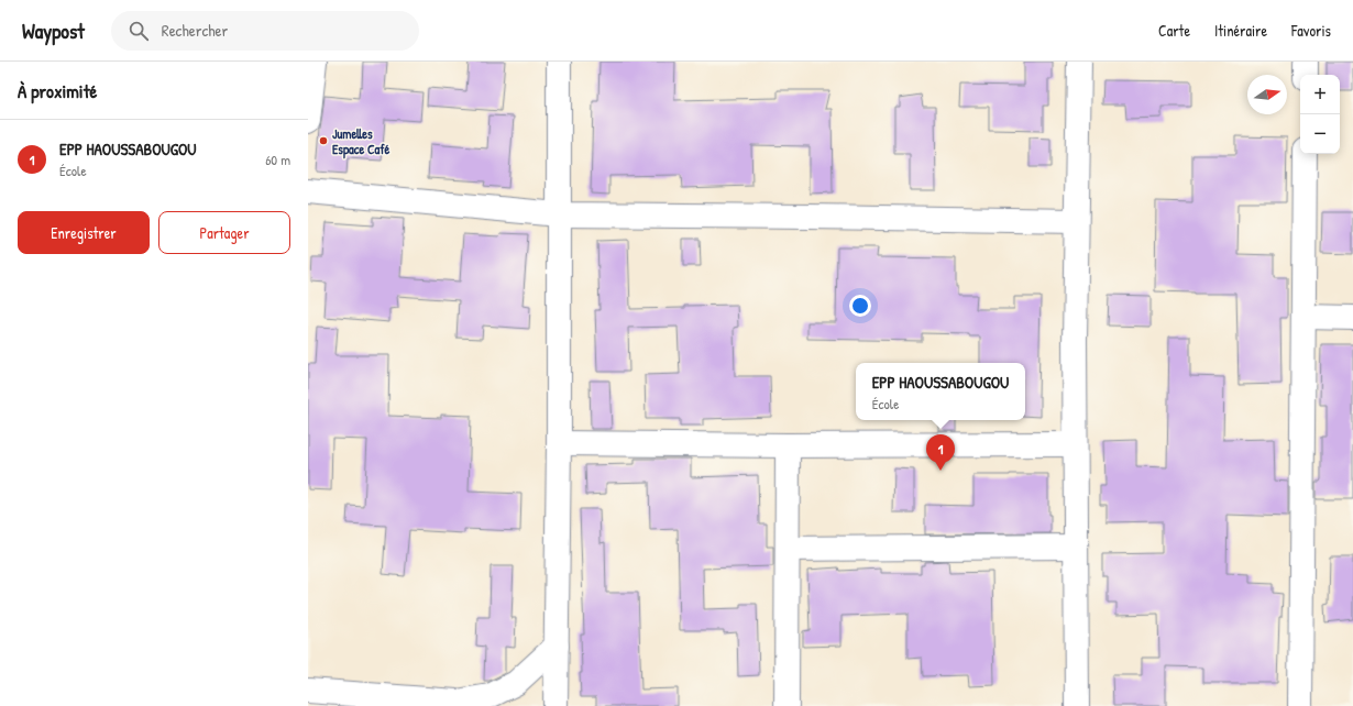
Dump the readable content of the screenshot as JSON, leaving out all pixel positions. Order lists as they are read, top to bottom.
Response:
{
  "places": ["Jumelles Espace Café"],
  "north": "right",
  "page": {
    "header": "Waypost",
    "search": "Rechercher",
    "nav": ["Carte", "Itinéraire", "Favoris"],
    "heading": "À proximité",
    "map_buttons": ["+", "−"],
    "list": [
      {
        "mark": "1",
        "name": "EPP HAOUSSABOUGOU",
        "note": "École",
        "value": "60 m"
      }
    ],
    "buttons": ["Enregistrer", "Partager"],
    "popup": ["EPP HAOUSSABOUGOU", "École"],
    "pins": "1"
  }
}
